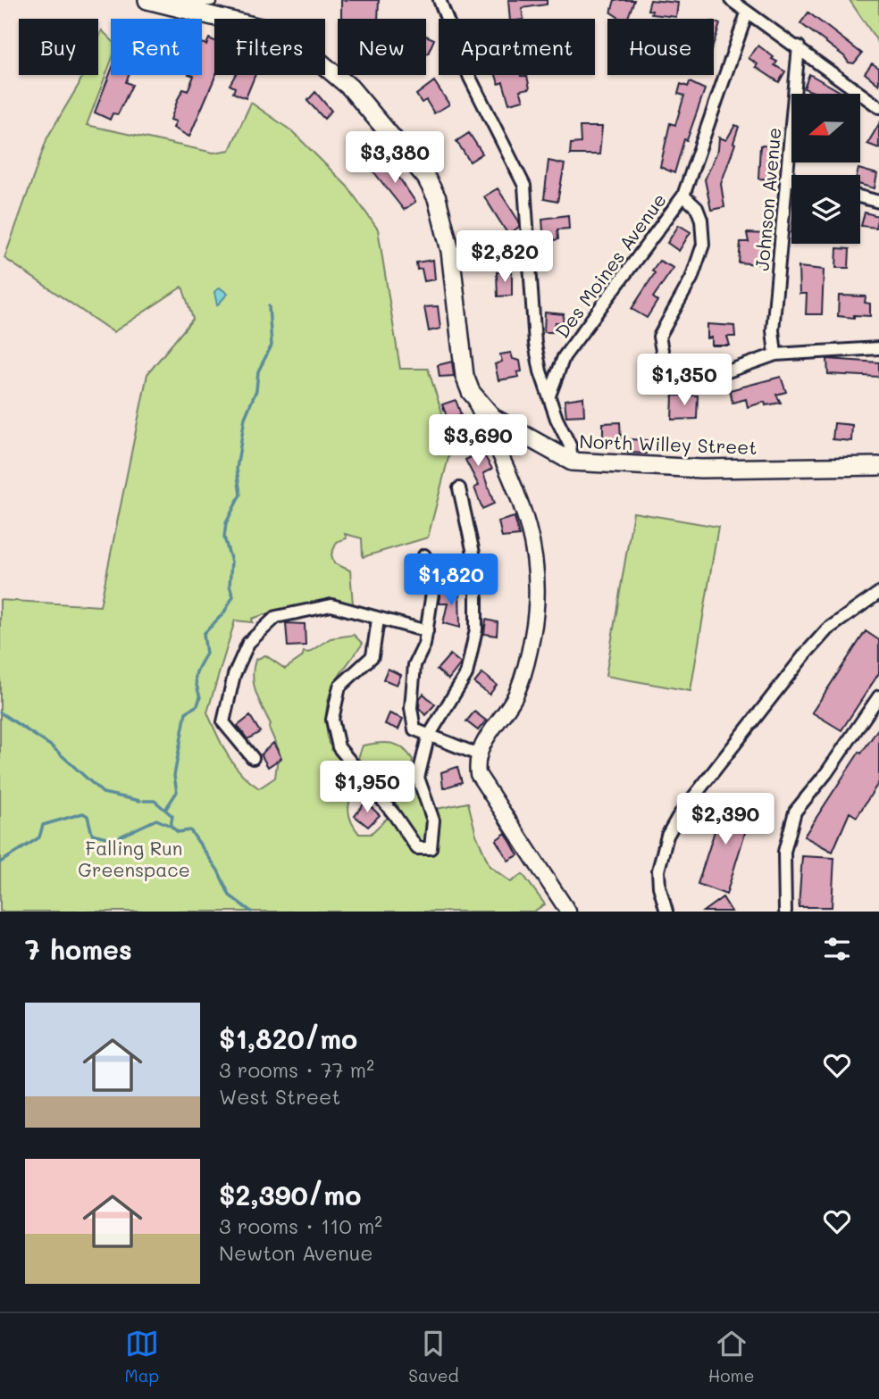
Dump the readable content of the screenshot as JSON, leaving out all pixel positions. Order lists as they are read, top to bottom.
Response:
{
  "streets": {
    "main road": ["North Willey Street"],
    "street": ["Johnson Avenue", "Des Moines Avenue"]
  },
  "parks": ["Falling Run Greenspace"],
  "north": "left",
  "page": {
    "chip": [
      "Buy",
      "Rent",
      "Filters",
      "New",
      "Apartment",
      "House"
    ],
    "price": [
      "$3,380",
      "$2,820",
      "$1,350",
      "$3,690",
      "$1,820",
      "$1,950",
      "$2,390"
    ],
    "heading": "7 homes",
    "list": [
      {
        "name": "$1,820/mo",
        "note": "3 rooms · 77 m² · West Street"
      },
      {
        "name": "$2,390/mo",
        "note": "3 rooms · 110 m² · Newton Avenue"
      }
    ],
    "tabs": ["Map", "Saved", "Home"]
  }
}
